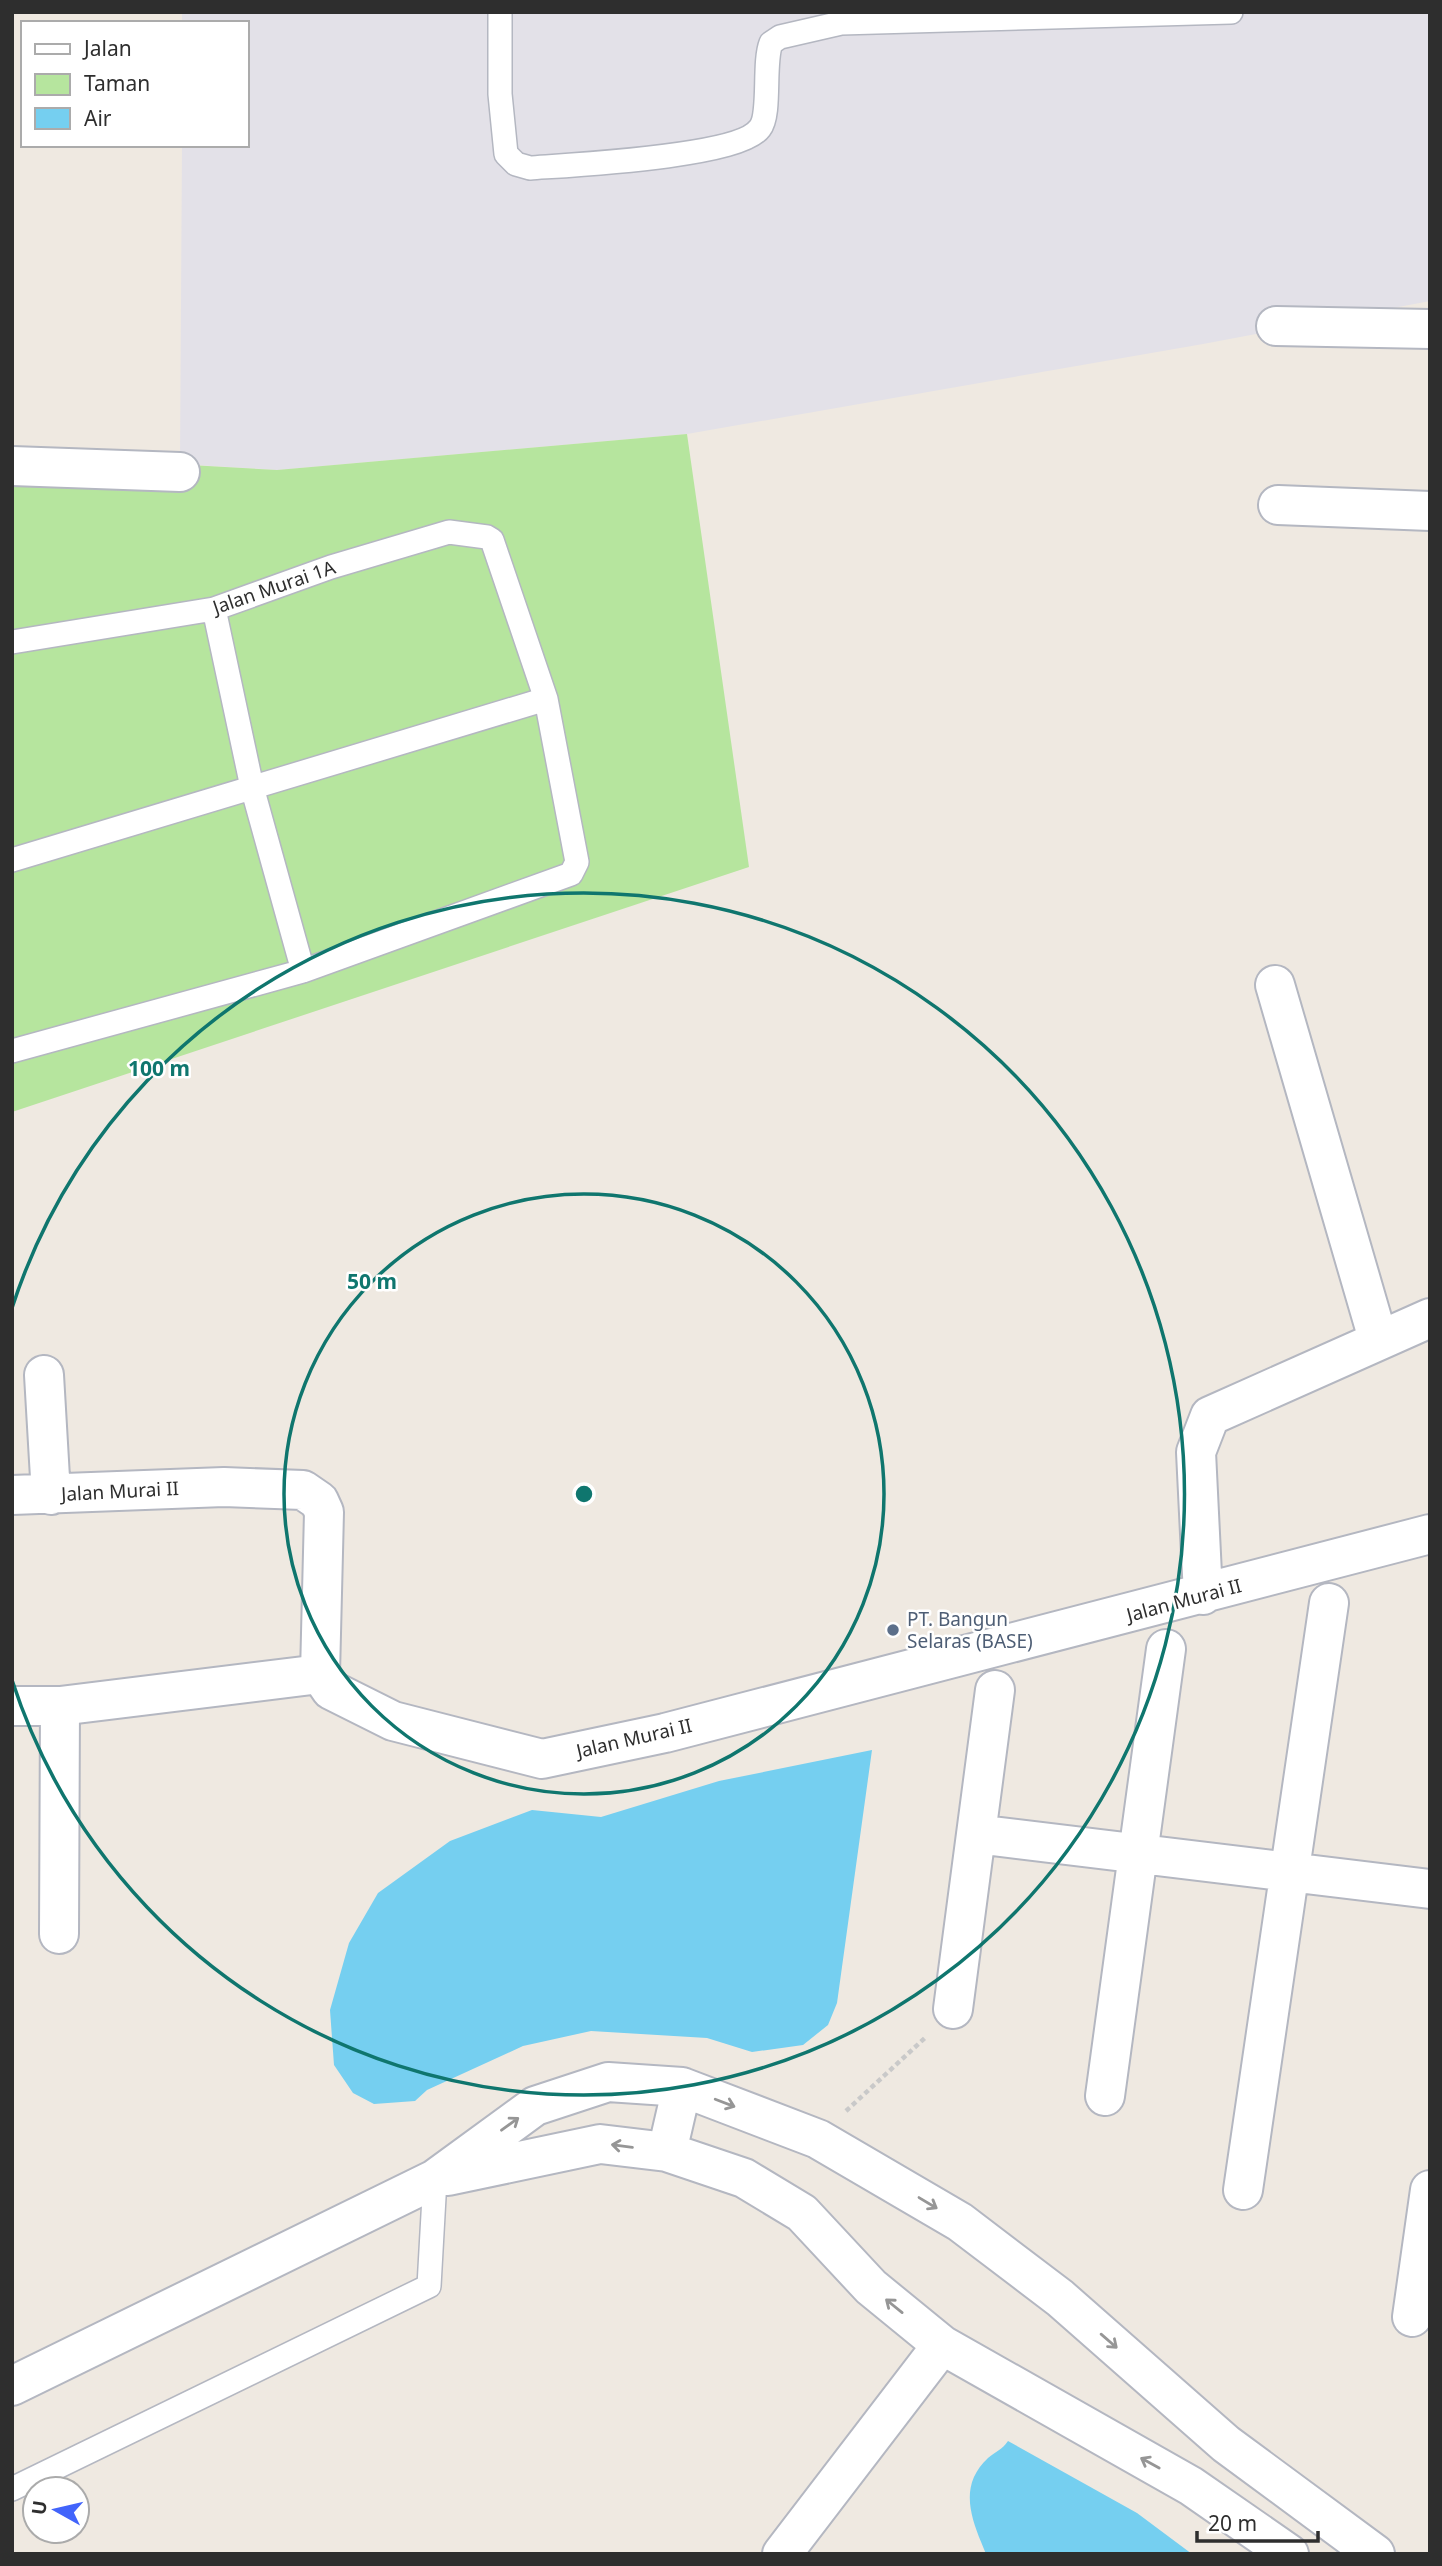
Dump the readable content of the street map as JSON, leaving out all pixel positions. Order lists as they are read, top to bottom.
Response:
{
  "streets": {
    "street": ["Jalan Murai II"],
    "lane": ["Jalan Murai 1A"]
  },
  "places": ["PT. Bangun Selaras (BASE)"],
  "legend": ["Jalan", "Taman", "Air"],
  "scale_bar": "20 m",
  "north": "left",
  "rings": ["100 m", "50 m"]
}
